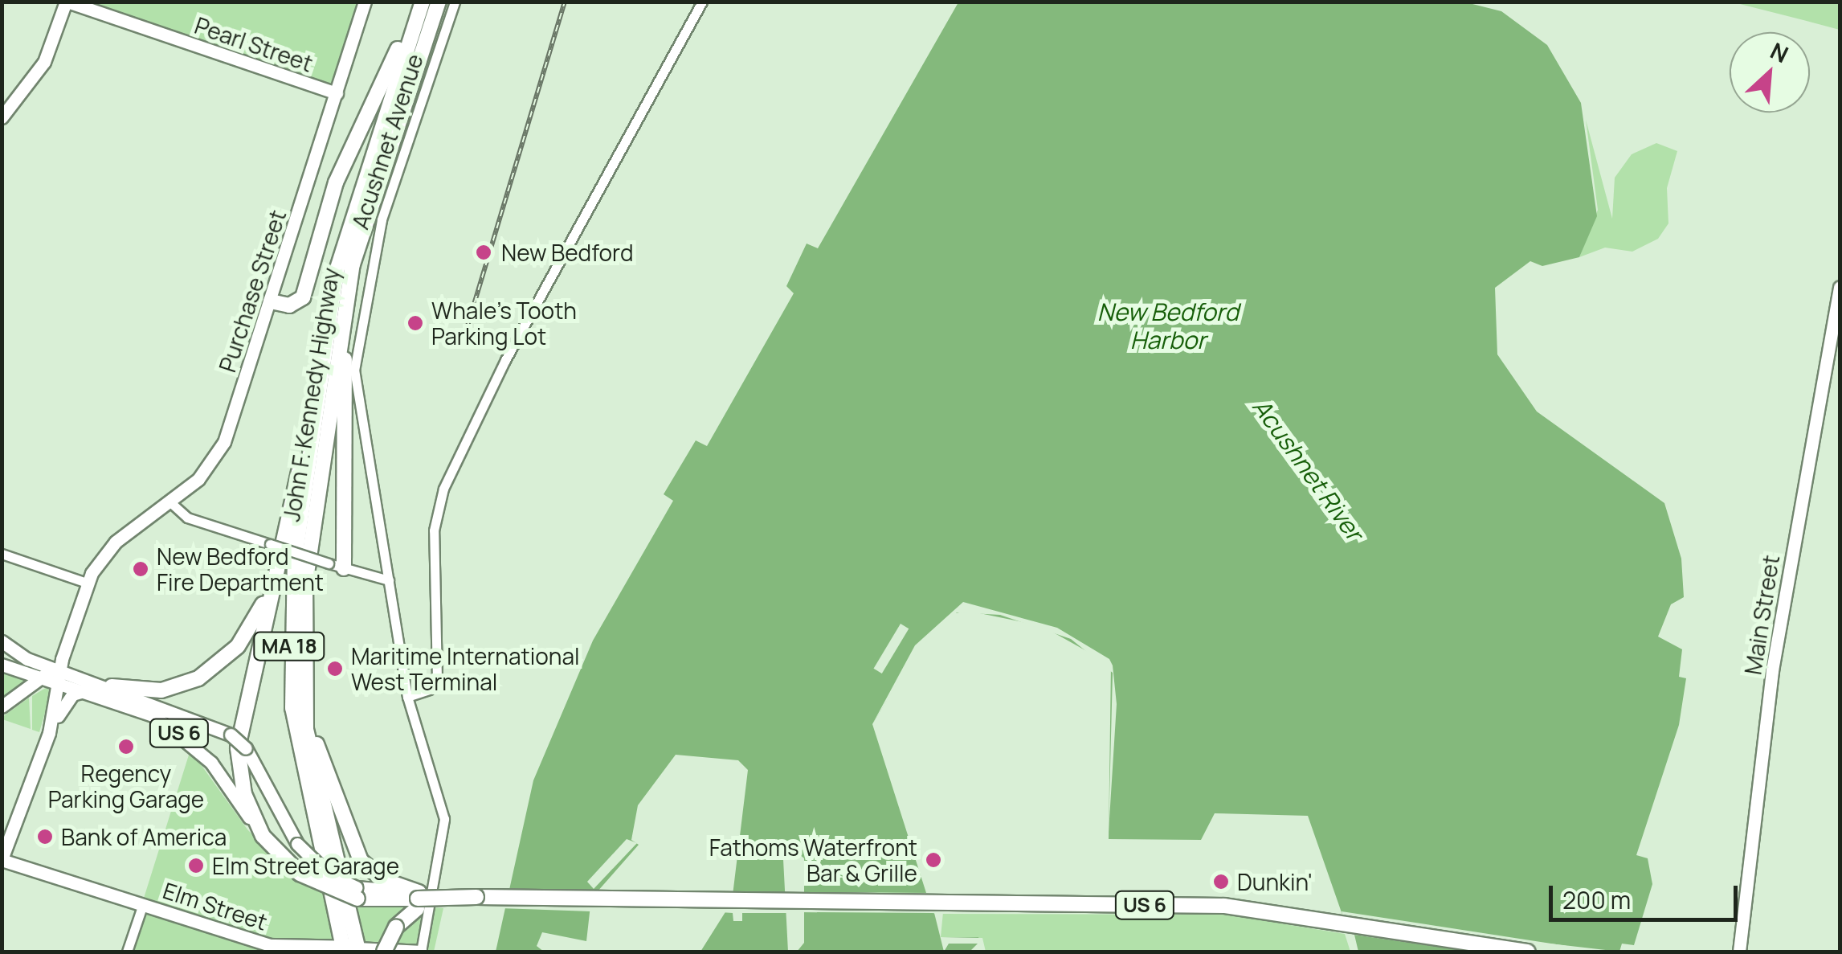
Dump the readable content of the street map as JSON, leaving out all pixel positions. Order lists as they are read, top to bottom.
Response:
{
  "streets": {
    "highway": ["John F. Kennedy Highway", "MA 18", "US 6"],
    "main road": [
      "Pearl Street",
      "Purchase Street",
      "Main Street",
      "Elm Street"
    ],
    "street": ["Acushnet Avenue"]
  },
  "crossings": [
    ["Pearl Street", "Purchase Street"],
    ["Acushnet Avenue", "Elm Street"],
    ["Purchase Street", "US 6"],
    ["John F. Kennedy Highway", "Elm Street"]
  ],
  "water": ["New Bedford Harbor", "Acushnet River"],
  "places": [
    "New Bedford",
    "Whale's Tooth Parking Lot",
    "New Bedford Fire Department",
    "Maritime International West Terminal",
    "Regency Parking Garage",
    "Bank of America",
    "Fathoms Waterfront Bar & Grille",
    "Elm Street Garage",
    "Dunkin'"
  ],
  "scale_bar": "200 m",
  "north": "top right"
}
